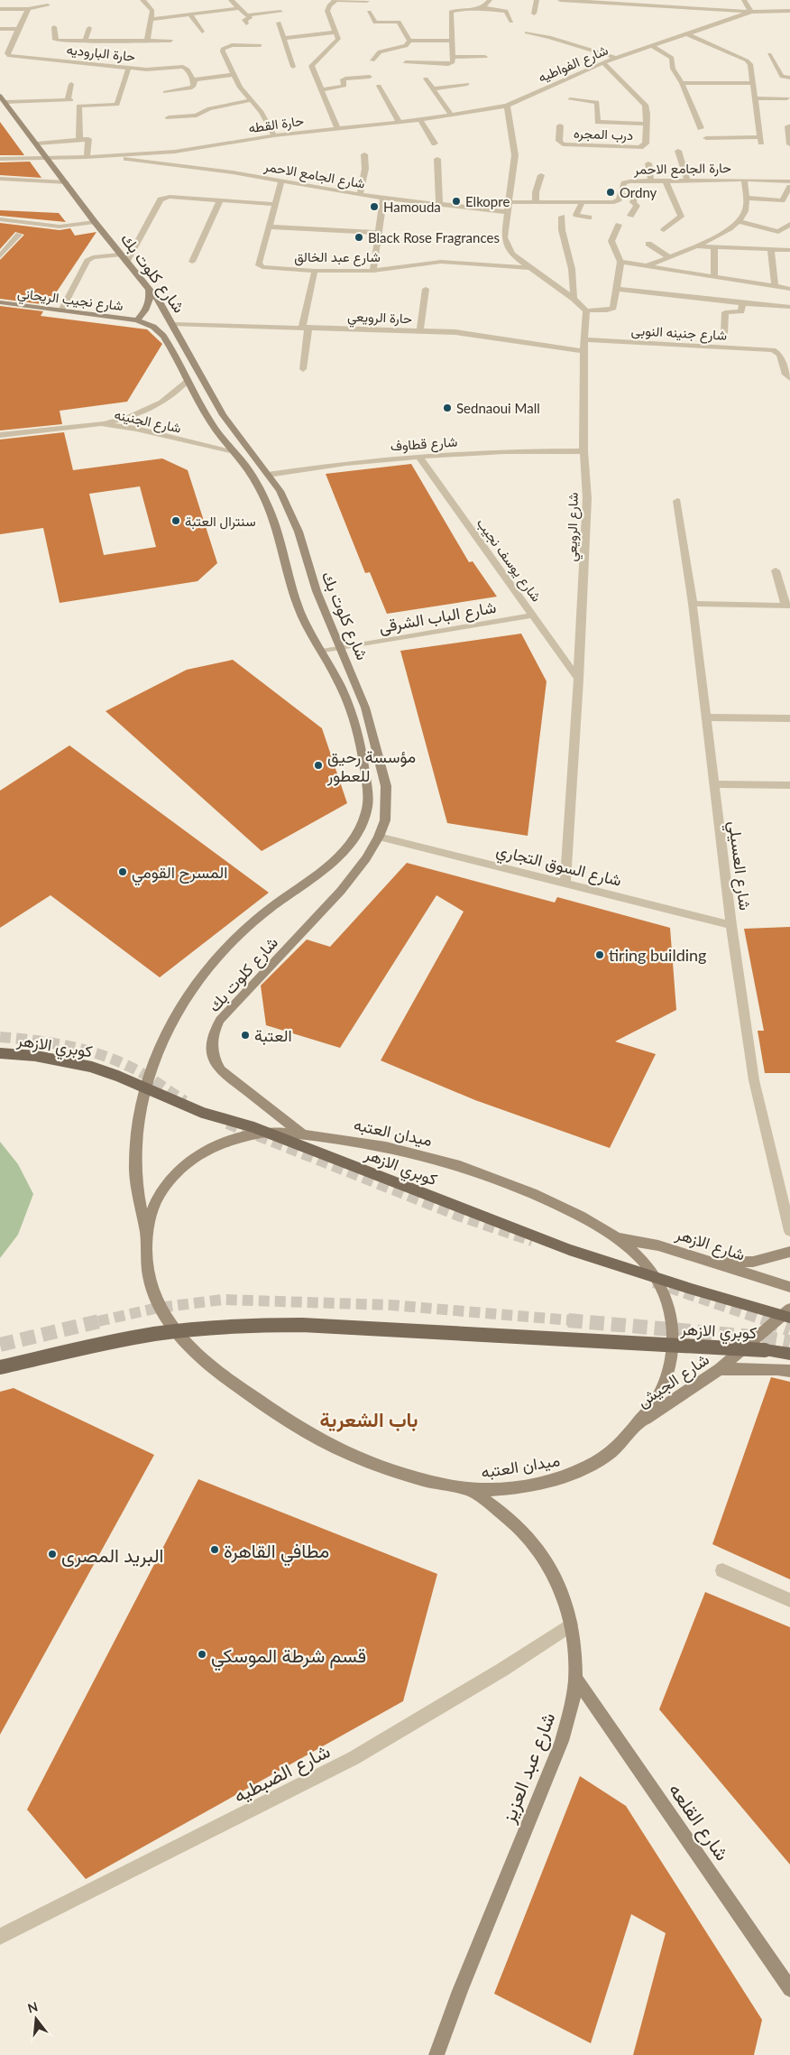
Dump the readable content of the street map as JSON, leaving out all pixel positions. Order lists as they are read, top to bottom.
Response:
{
  "streets": {
    "main road": ["كوبري الازهر"],
    "street": [
      "حارة الباروديه",
      "شارع الفواطيه",
      "حارة القطه",
      "درب المجره",
      "حارة الجامع الاحمر",
      "شارع الجامع الاحمر",
      "شارع عبد الخالق",
      "شارع كلوت بك",
      "شارع نجيب الريحاني",
      "حارة الرويعي",
      "شارع جنينه النوبى",
      "شارع الجنينه",
      "شارع قطاوف",
      "شارع الرويعي",
      "شارع يوسف نجيب",
      "شارع الباب الشرقى",
      "شارع السوق التجاري",
      "شارع العسيلي",
      "ميدان العتبه",
      "شارع الازهر",
      "شارع الجيش",
      "شارع عبد العزيز",
      "شارع الضبطيه",
      "شارع القلعه"
    ]
  },
  "crossings": [
    ["شارع الفواطيه", "حارة القطه"],
    ["شارع الفواطيه", "درب المجره"],
    ["حارة القطه", "شارع الجامع الاحمر"],
    ["حارة القطه", "شارع كلوت بك"],
    ["شارع الجامع الاحمر", "شارع عبد الخالق"],
    ["شارع كلوت بك", "شارع نجيب الريحاني"],
    ["شارع كلوت بك", "حارة الرويعي"],
    ["شارع كلوت بك", "شارع الجنينه"],
    ["شارع كلوت بك", "شارع قطاوف"],
    ["شارع كلوت بك", "شارع الباب الشرقى"],
    ["شارع كلوت بك", "شارع السوق التجاري"],
    ["شارع كلوت بك", "ميدان العتبه"],
    ["حارة الرويعي", "شارع الرويعي"],
    ["شارع جنينه النوبى", "شارع الرويعي"],
    ["شارع قطاوف", "شارع الرويعي"],
    ["شارع قطاوف", "شارع يوسف نجيب"],
    ["شارع الرويعي", "شارع يوسف نجيب"],
    ["شارع الرويعي", "شارع السوق التجاري"],
    ["شارع يوسف نجيب", "شارع الباب الشرقى"],
    ["شارع السوق التجاري", "شارع العسيلي"],
    ["ميدان العتبه", "شارع الازهر"],
    ["ميدان العتبه", "شارع الجيش"],
    ["ميدان العتبه", "شارع عبد العزيز"],
    ["شارع عبد العزيز", "شارع الضبطيه"],
    ["شارع عبد العزيز", "شارع القلعه"]
  ],
  "districts": ["باب الشعرية"],
  "places": [
    "Ordny",
    "Elkopre",
    "Hamouda",
    "Black Rose Fragrances",
    "Sednaoui Mall",
    "سنترال العتبة",
    "مؤسسة رحيق للعطور",
    "المسرح القومي",
    "tiring building",
    "العتبة",
    "مطافي القاهرة",
    "البريد المصرى",
    "قسم شرطة الموسكي"
  ],
  "north": "top"
}
